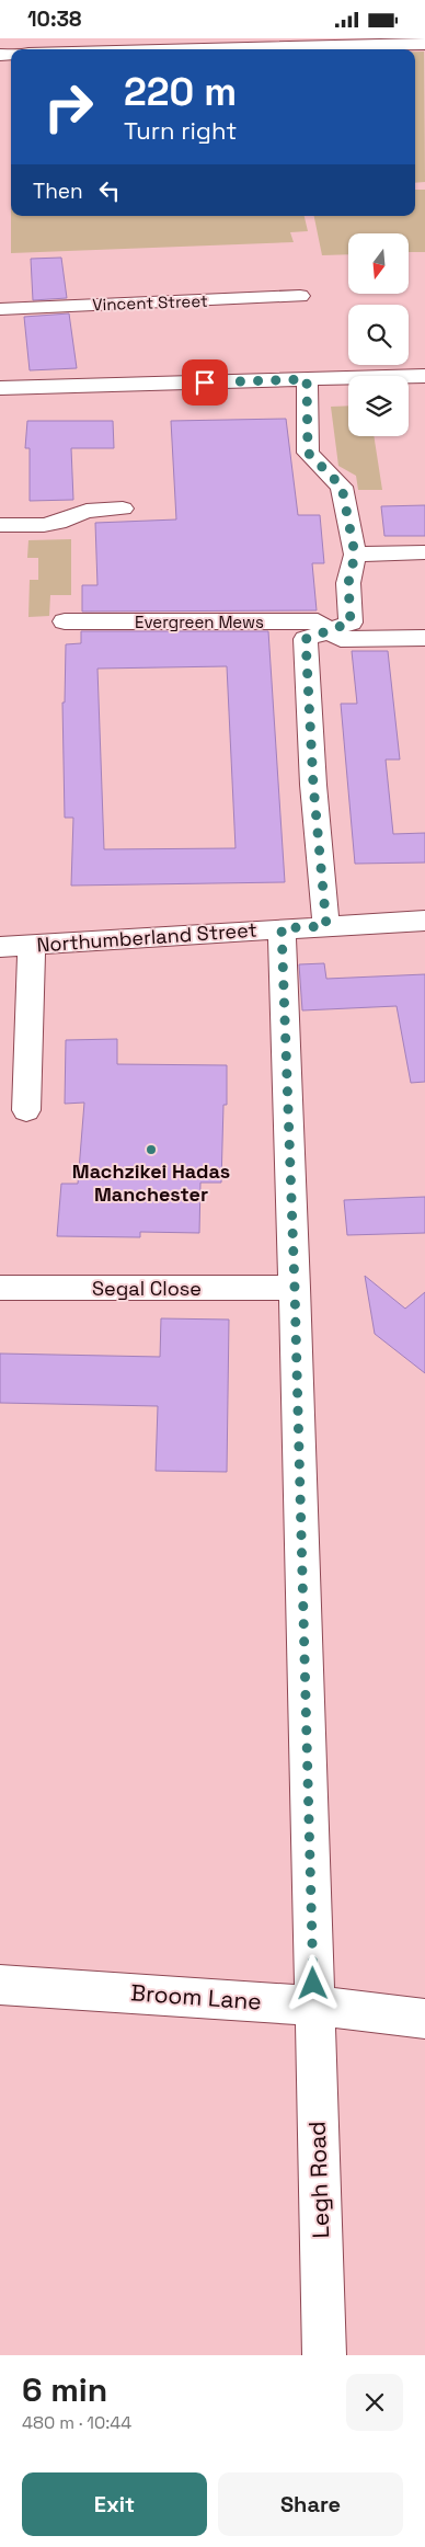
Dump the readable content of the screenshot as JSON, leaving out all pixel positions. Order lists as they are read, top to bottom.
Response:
{
  "streets": {
    "street": [
      "Vincent Street",
      "Evergreen Mews",
      "Northumberland Street",
      "Segal Close",
      "Broom Lane",
      "Legh Road"
    ]
  },
  "crossings": [
    ["Northumberland Street", "Legh Road"],
    ["Segal Close", "Legh Road"],
    ["Broom Lane", "Legh Road"]
  ],
  "places": ["Machzikei Hadas Manchester"],
  "north": "bottom",
  "page": {
    "status": "10:38",
    "turn": ["220 m", "Turn right"],
    "then": "Then",
    "heading": ["6 min", "480 m · 10:44"],
    "buttons": ["Exit", "Share"]
  }
}
